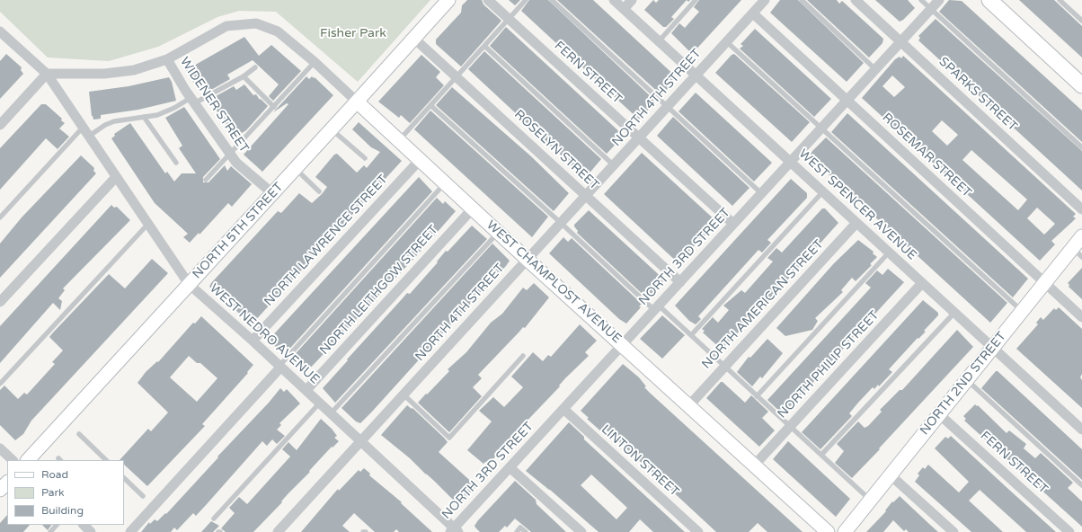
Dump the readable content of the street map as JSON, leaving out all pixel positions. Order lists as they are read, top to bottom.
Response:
{
  "streets": {
    "street": [
      "FERN STREET",
      "SPARKS STREET",
      "NORTH 4TH STREET",
      "WIDENER STREET",
      "ROSELYN STREET",
      "ROSEMAR STREET",
      "WEST SPENCER AVENUE",
      "NORTH 5TH STREET",
      "NORTH LAWRENCE STREET",
      "NORTH 3RD STREET",
      "WEST CHAMPLOST AVENUE",
      "NORTH LEITHGOW STREET",
      "NORTH AMERICAN STREET",
      "WEST NEDRO AVENUE",
      "NORTH PHILIP STREET",
      "NORTH 2ND STREET",
      "LINTON STREET"
    ]
  },
  "crossings": [
    ["FERN STREET", "NORTH 4TH STREET"],
    ["FERN STREET", "NORTH 3RD STREET"],
    ["FERN STREET", "NORTH 2ND STREET"],
    ["SPARKS STREET", "NORTH 3RD STREET"],
    ["NORTH 4TH STREET", "ROSELYN STREET"],
    ["NORTH 4TH STREET", "ROSEMAR STREET"],
    ["NORTH 4TH STREET", "WEST SPENCER AVENUE"],
    ["NORTH 4TH STREET", "WEST CHAMPLOST AVENUE"],
    ["NORTH 4TH STREET", "WEST NEDRO AVENUE"],
    ["WIDENER STREET", "NORTH 5TH STREET"],
    ["WIDENER STREET", "WEST CHAMPLOST AVENUE"],
    ["ROSELYN STREET", "NORTH 5TH STREET"],
    ["ROSELYN STREET", "NORTH 3RD STREET"],
    ["ROSEMAR STREET", "NORTH 3RD STREET"],
    ["ROSEMAR STREET", "NORTH 2ND STREET"],
    ["WEST SPENCER AVENUE", "NORTH 3RD STREET"],
    ["WEST SPENCER AVENUE", "NORTH AMERICAN STREET"],
    ["WEST SPENCER AVENUE", "NORTH PHILIP STREET"],
    ["WEST SPENCER AVENUE", "NORTH 2ND STREET"],
    ["NORTH 5TH STREET", "WEST CHAMPLOST AVENUE"],
    ["NORTH 5TH STREET", "WEST NEDRO AVENUE"],
    ["NORTH LAWRENCE STREET", "WEST CHAMPLOST AVENUE"],
    ["NORTH LAWRENCE STREET", "WEST NEDRO AVENUE"],
    ["NORTH 3RD STREET", "WEST CHAMPLOST AVENUE"],
    ["NORTH 3RD STREET", "WEST NEDRO AVENUE"],
    ["NORTH 3RD STREET", "LINTON STREET"],
    ["WEST CHAMPLOST AVENUE", "NORTH LEITHGOW STREET"],
    ["WEST CHAMPLOST AVENUE", "NORTH AMERICAN STREET"],
    ["WEST CHAMPLOST AVENUE", "WEST NEDRO AVENUE"],
    ["WEST CHAMPLOST AVENUE", "NORTH PHILIP STREET"],
    ["NORTH LEITHGOW STREET", "WEST NEDRO AVENUE"]
  ],
  "parks": ["Fisher Park"],
  "legend": ["Road", "Park", "Building"]
}
